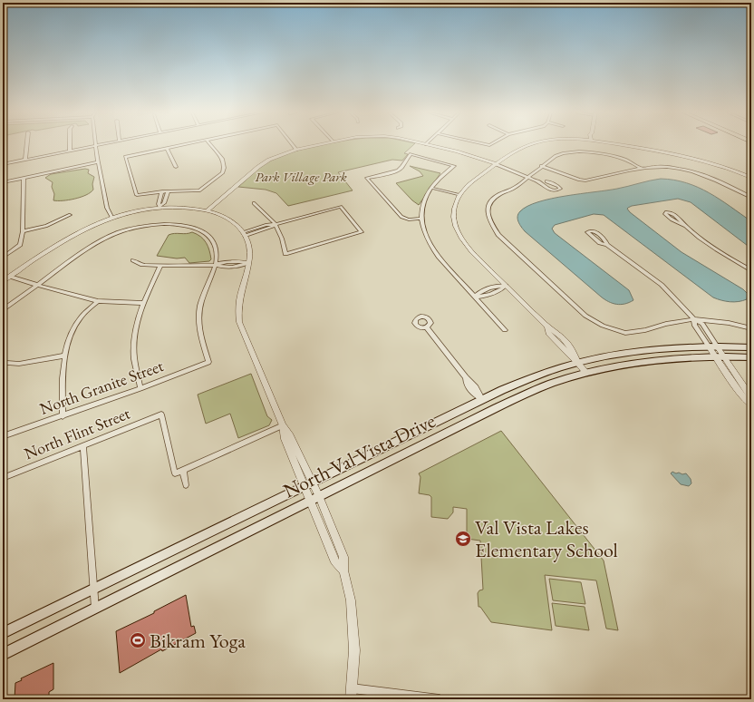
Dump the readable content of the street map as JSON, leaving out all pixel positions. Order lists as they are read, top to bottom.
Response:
{
  "streets": {
    "main road": ["North Val Vista Drive"],
    "street": ["North Granite Street", "North Flint Street"]
  },
  "parks": ["Park Village Park"],
  "places": {
    "school or university": ["Val Vista Lakes Elementary School"],
    "sports": ["Bikram Yoga"]
  }
}
